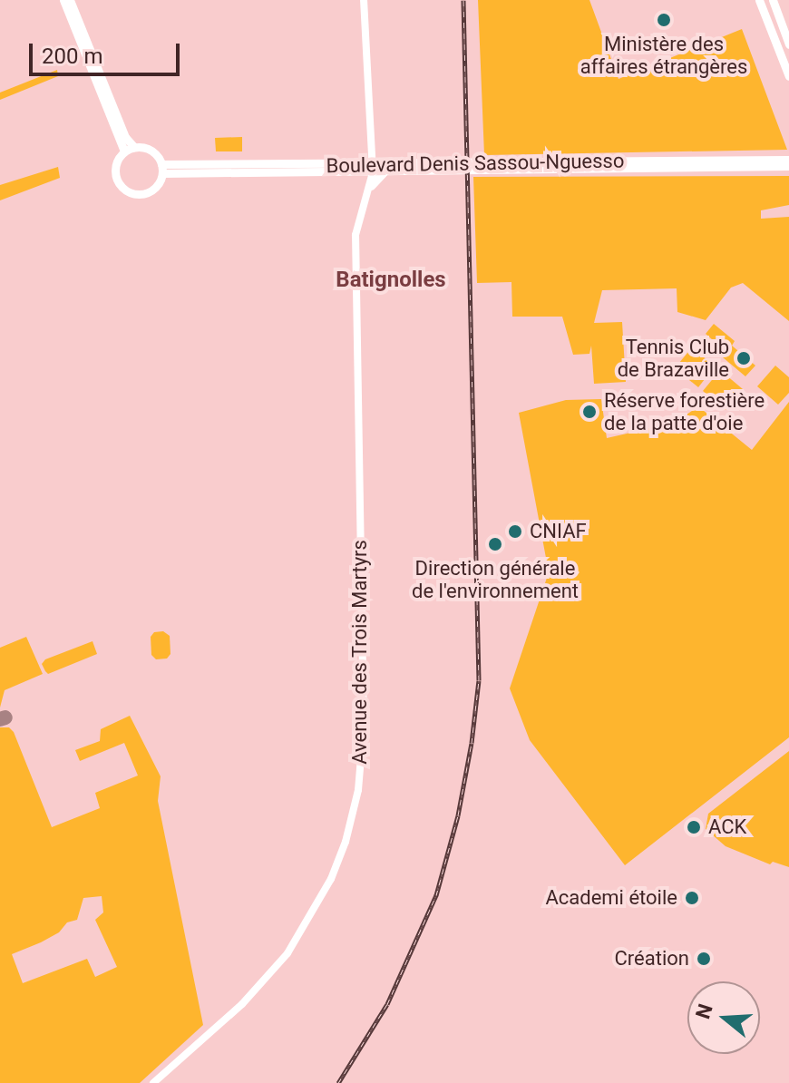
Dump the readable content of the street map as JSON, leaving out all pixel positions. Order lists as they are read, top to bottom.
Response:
{
  "streets": {
    "main road": ["Boulevard Denis Sassou-Nguesso", "Avenue des Trois Martyrs"]
  },
  "crossings": [
    ["Boulevard Denis Sassou-Nguesso", "Avenue des Trois Martyrs"]
  ],
  "districts": ["Batignolles"],
  "places": [
    "Ministère des affaires étrangères",
    "Tennis Club de Brazaville",
    "Réserve forestière de la patte d'oie",
    "CNIAF",
    "Direction générale de l'environnement",
    "ACK",
    "Academi étoile",
    "Création"
  ],
  "scale_bar": "200 m",
  "north": "left"
}
